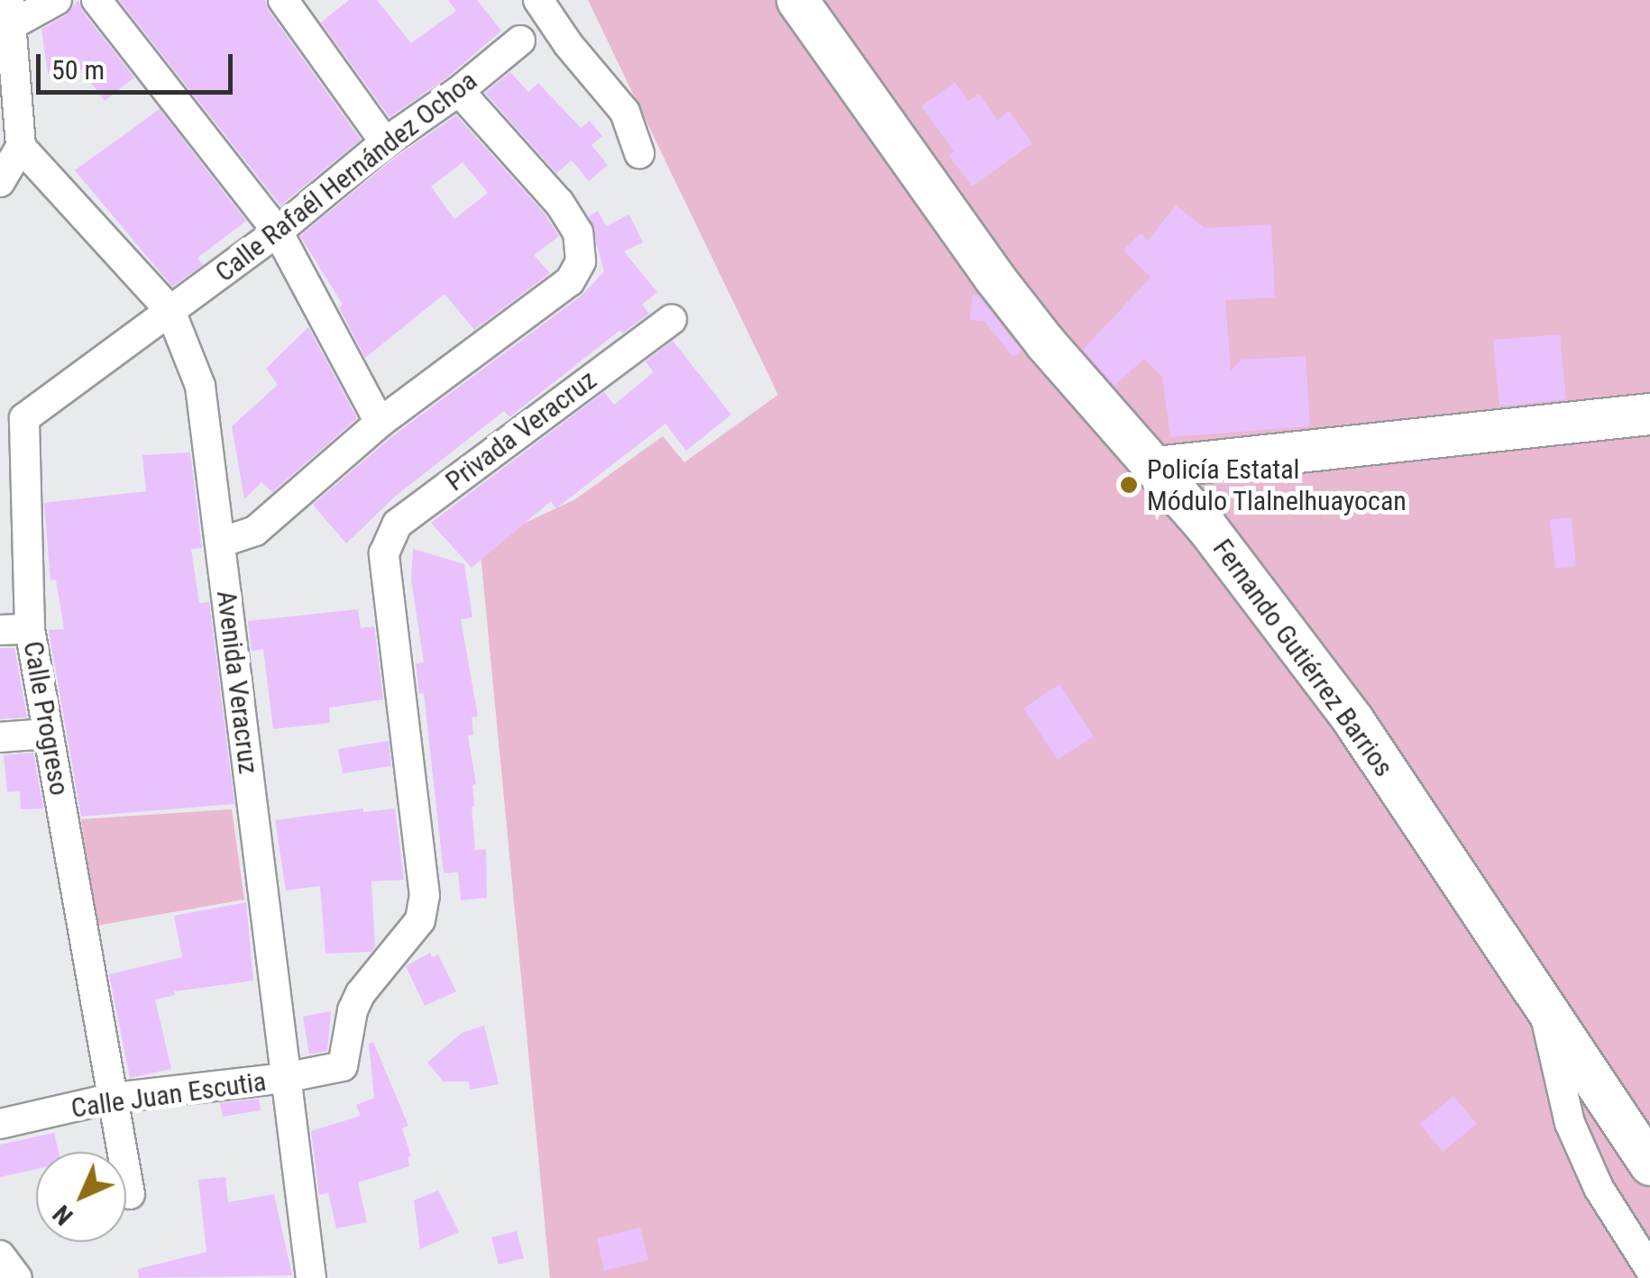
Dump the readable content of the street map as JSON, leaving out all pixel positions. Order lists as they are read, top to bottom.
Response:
{
  "streets": {
    "main road": ["Fernando Gutiérrez Barrios"],
    "street": [
      "Calle Rafaél Hernández Ochoa",
      "Privada Veracruz",
      "Avenida Veracruz",
      "Calle Progreso",
      "Calle Juan Escutia"
    ]
  },
  "crossings": [
    ["Calle Rafaél Hernández Ochoa", "Avenida Veracruz"],
    ["Calle Rafaél Hernández Ochoa", "Calle Progreso"],
    ["Privada Veracruz", "Calle Juan Escutia"],
    ["Avenida Veracruz", "Calle Progreso"],
    ["Avenida Veracruz", "Calle Juan Escutia"],
    ["Calle Progreso", "Calle Juan Escutia"]
  ],
  "places": ["Policía Estatal Módulo Tlalnelhuayocan"],
  "scale_bar": "50 m",
  "north": "bottom left"
}
